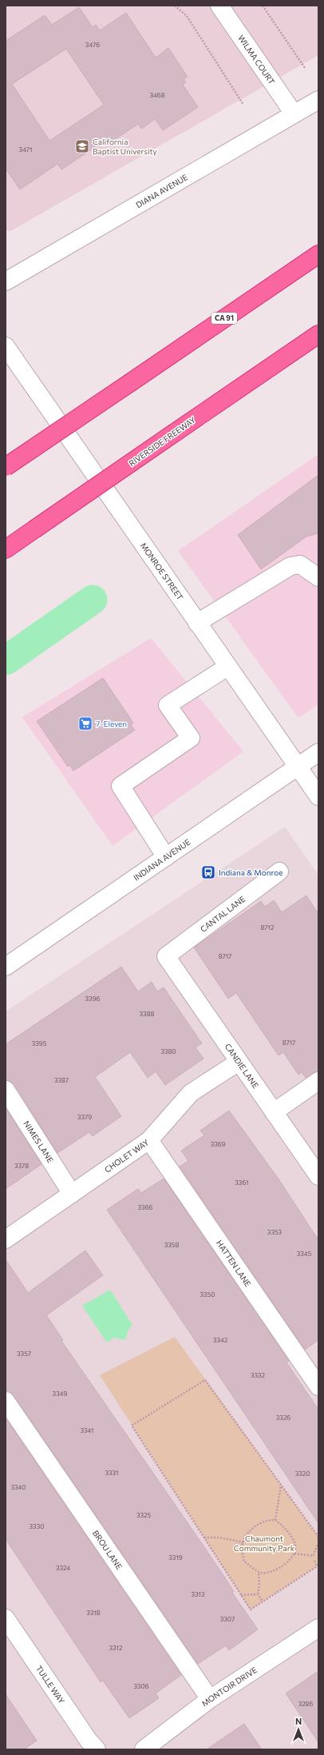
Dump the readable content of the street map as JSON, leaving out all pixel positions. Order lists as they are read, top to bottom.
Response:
{
  "streets": {
    "highway": ["CA 91", "RIVERSIDE FREEWAY"],
    "street": [
      "WILMA COURT",
      "DIANA AVENUE",
      "MONROE STREET",
      "INDIANA AVENUE",
      "CANTAL LANE",
      "CANDIE LANE",
      "NIMES LANE",
      "CHOLET WAY",
      "HATTEN LANE",
      "BROU LANE",
      "TULLE WAY",
      "MONTOIR DRIVE"
    ]
  },
  "crossings": [
    ["WILMA COURT", "DIANA AVENUE"],
    ["MONROE STREET", "INDIANA AVENUE"],
    ["CANTAL LANE", "CANDIE LANE"],
    ["CANDIE LANE", "CHOLET WAY"],
    ["NIMES LANE", "CHOLET WAY"],
    ["CHOLET WAY", "HATTEN LANE"],
    ["BROU LANE", "MONTOIR DRIVE"]
  ],
  "parks": ["Chaumont Community Park"],
  "places": {
    "school or university": ["California Baptist University"],
    "supermarket": ["7-Eleven"],
    "bus stop": ["Indiana & Monroe"]
  },
  "house_numbers": [
    "3476",
    "3468",
    "3471",
    "8712",
    "8717",
    "3396",
    "3388",
    "8717",
    "3395",
    "3380",
    "3387",
    "3379",
    "3369",
    "3378",
    "3361",
    "3366",
    "3353",
    "3358",
    "3345",
    "3350",
    "3342",
    "3357",
    "3332",
    "3349",
    "3326",
    "3341",
    "3331",
    "3320",
    "3340",
    "3325",
    "3330",
    "3319",
    "3324",
    "3313",
    "3318",
    "3307",
    "3312",
    "3306",
    "3286"
  ],
  "north": "top"
}
